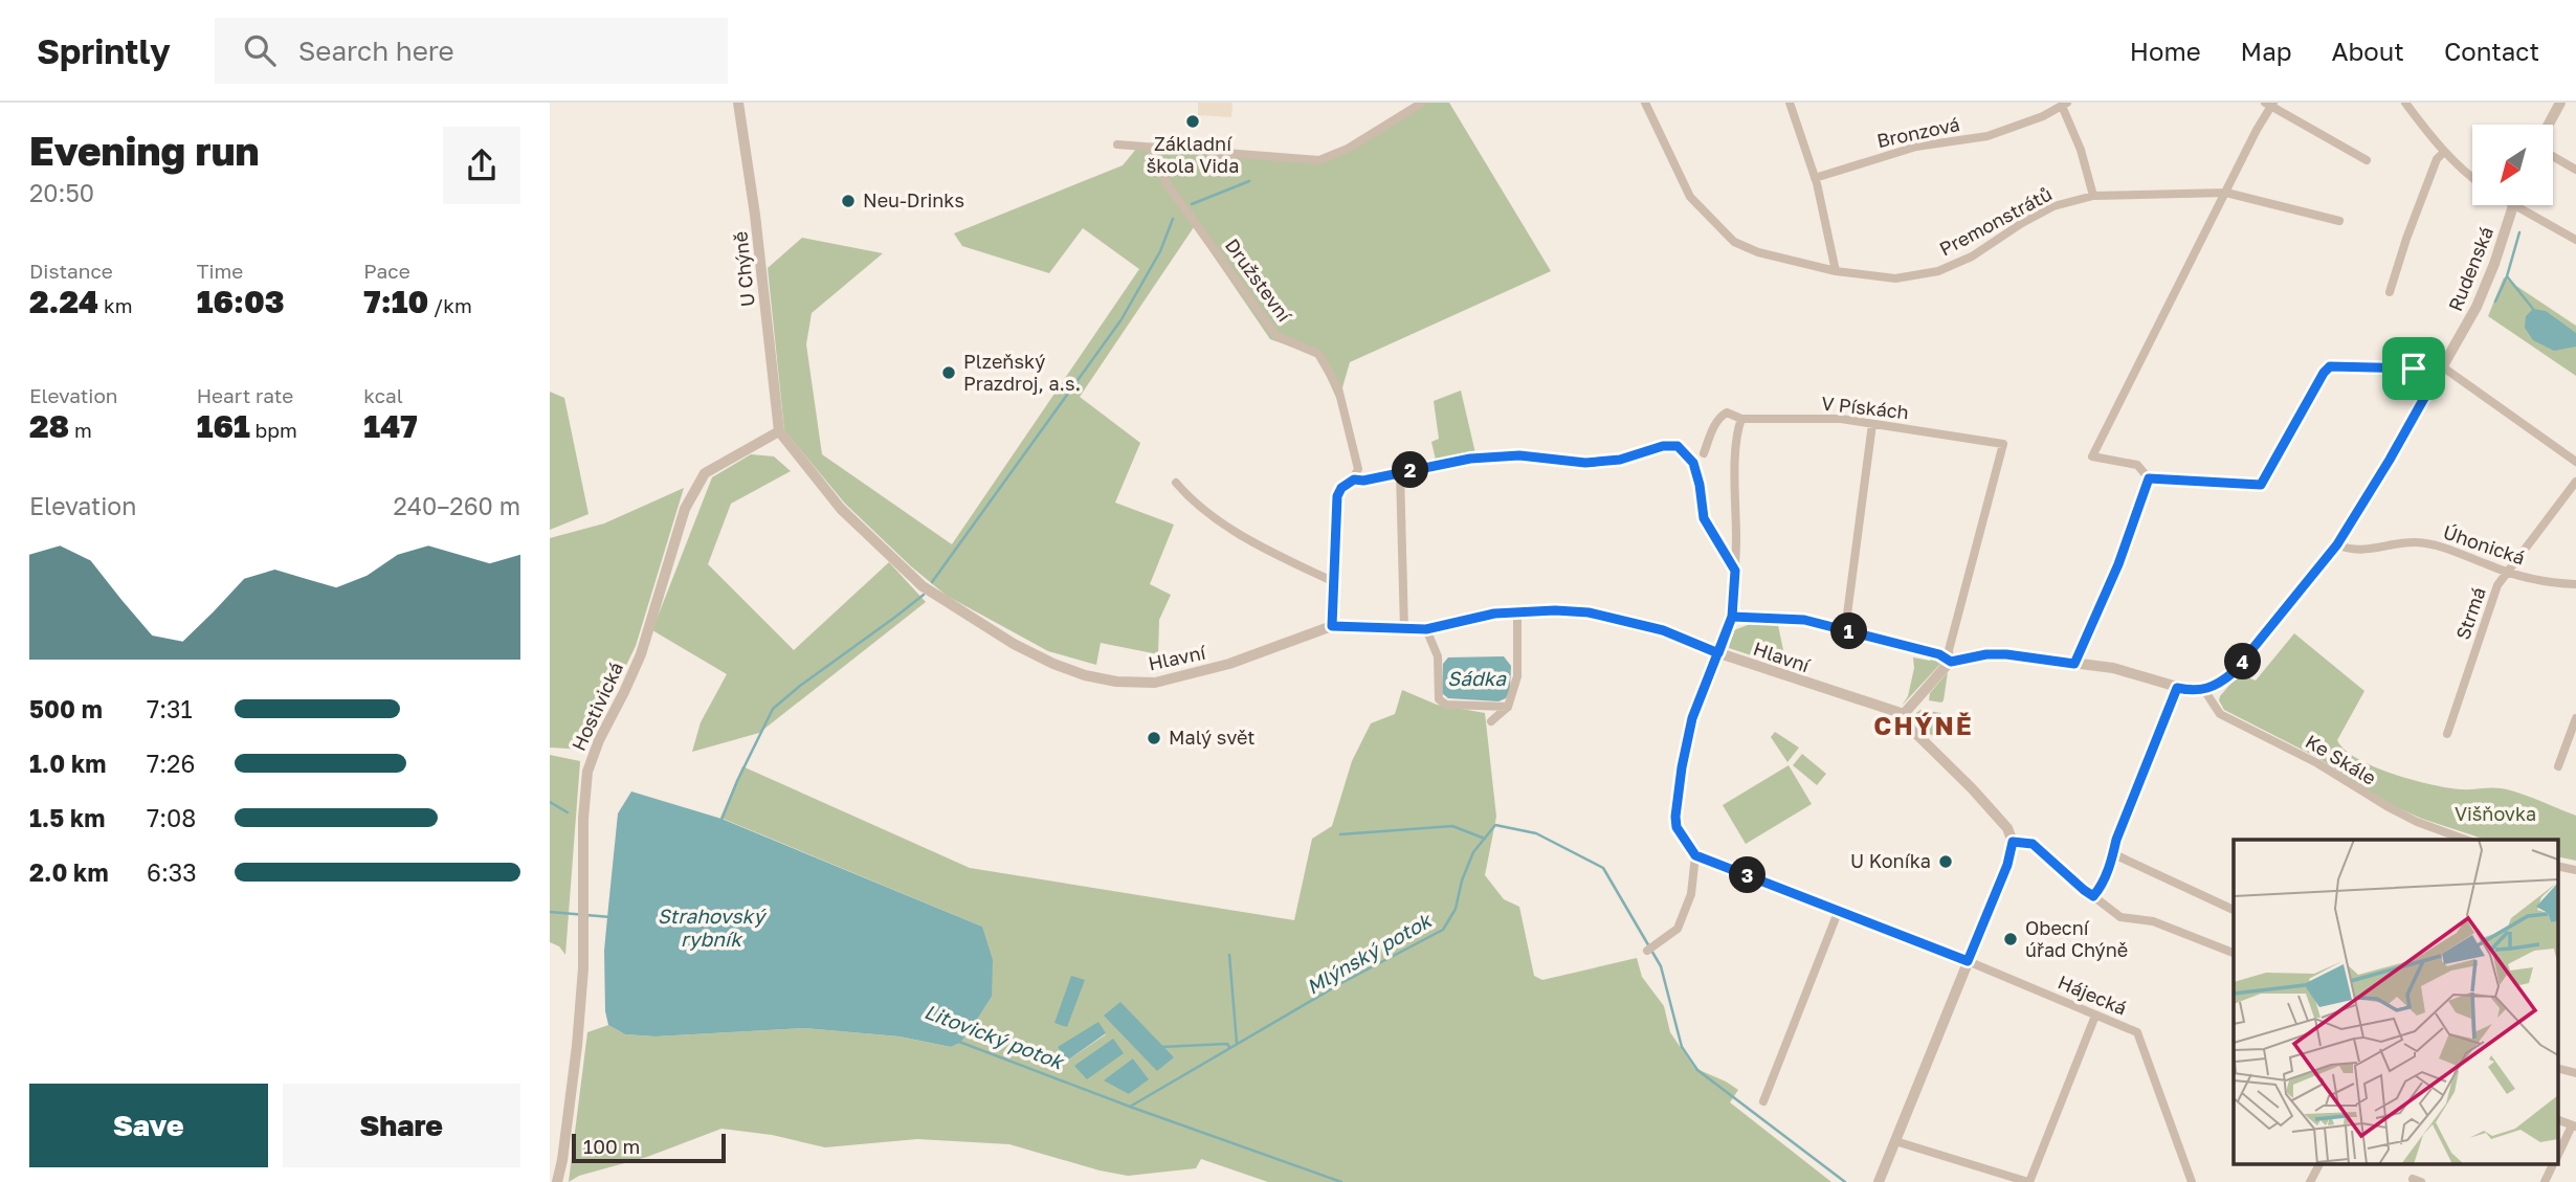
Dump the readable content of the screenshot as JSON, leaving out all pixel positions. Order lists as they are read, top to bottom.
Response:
{
  "streets": {
    "street": [
      "Bronzová",
      "Premonstrátů",
      "U Chýně",
      "Rudenská",
      "Družstevní",
      "V Pískách",
      "Úhonická",
      "Strmá",
      "Hlavní",
      "Hostivická",
      "Ke Skále",
      "Hájecká"
    ]
  },
  "crossings": [
    ["U Chýně", "Hlavní"],
    ["U Chýně", "Hostivická"],
    ["Rudenská", "Úhonická"],
    ["Rudenská", "Ke Skále"],
    ["Úhonická", "Strmá"],
    ["Hlavní", "Hostivická"]
  ],
  "districts": ["CHÝNĚ"],
  "water": [
    "Sádka",
    "Strahovský rybník",
    "Mlýnský potok",
    "Litovický potok"
  ],
  "parks": ["Višňovka"],
  "places": [
    "Základní škola Vida",
    "Neu-Drinks",
    "Plzeňský Prazdroj, a.s.",
    "Malý svět",
    "U Koníka",
    "Obecní úřad Chýně"
  ],
  "scale_bar": "100 m",
  "north": "bottom left",
  "page": {
    "header": "Sprintly",
    "search": "Search here",
    "nav": [
      "Home",
      "Map",
      "About",
      "Contact"
    ],
    "heading": ["Evening run", "20:50"],
    "stats": [
      ["Distance", "2.24 km"],
      ["Time", "16:03"],
      ["Pace", "7:10 /km"],
      ["Elevation", "28 m"],
      ["Heart rate", "161 bpm"],
      ["kcal", "147"]
    ],
    "pins": [
      "2",
      "1",
      "4",
      "3"
    ],
    "chart": ["Elevation", "240–260 m"],
    "list": [
      {
        "name": "500 m",
        "note": "7:31"
      },
      {
        "name": "1.0 km",
        "note": "7:26"
      },
      {
        "name": "1.5 km",
        "note": "7:08"
      },
      {
        "name": "2.0 km",
        "note": "6:33"
      }
    ],
    "buttons": ["Save", "Share"],
    "scale": "100 m"
  }
}
